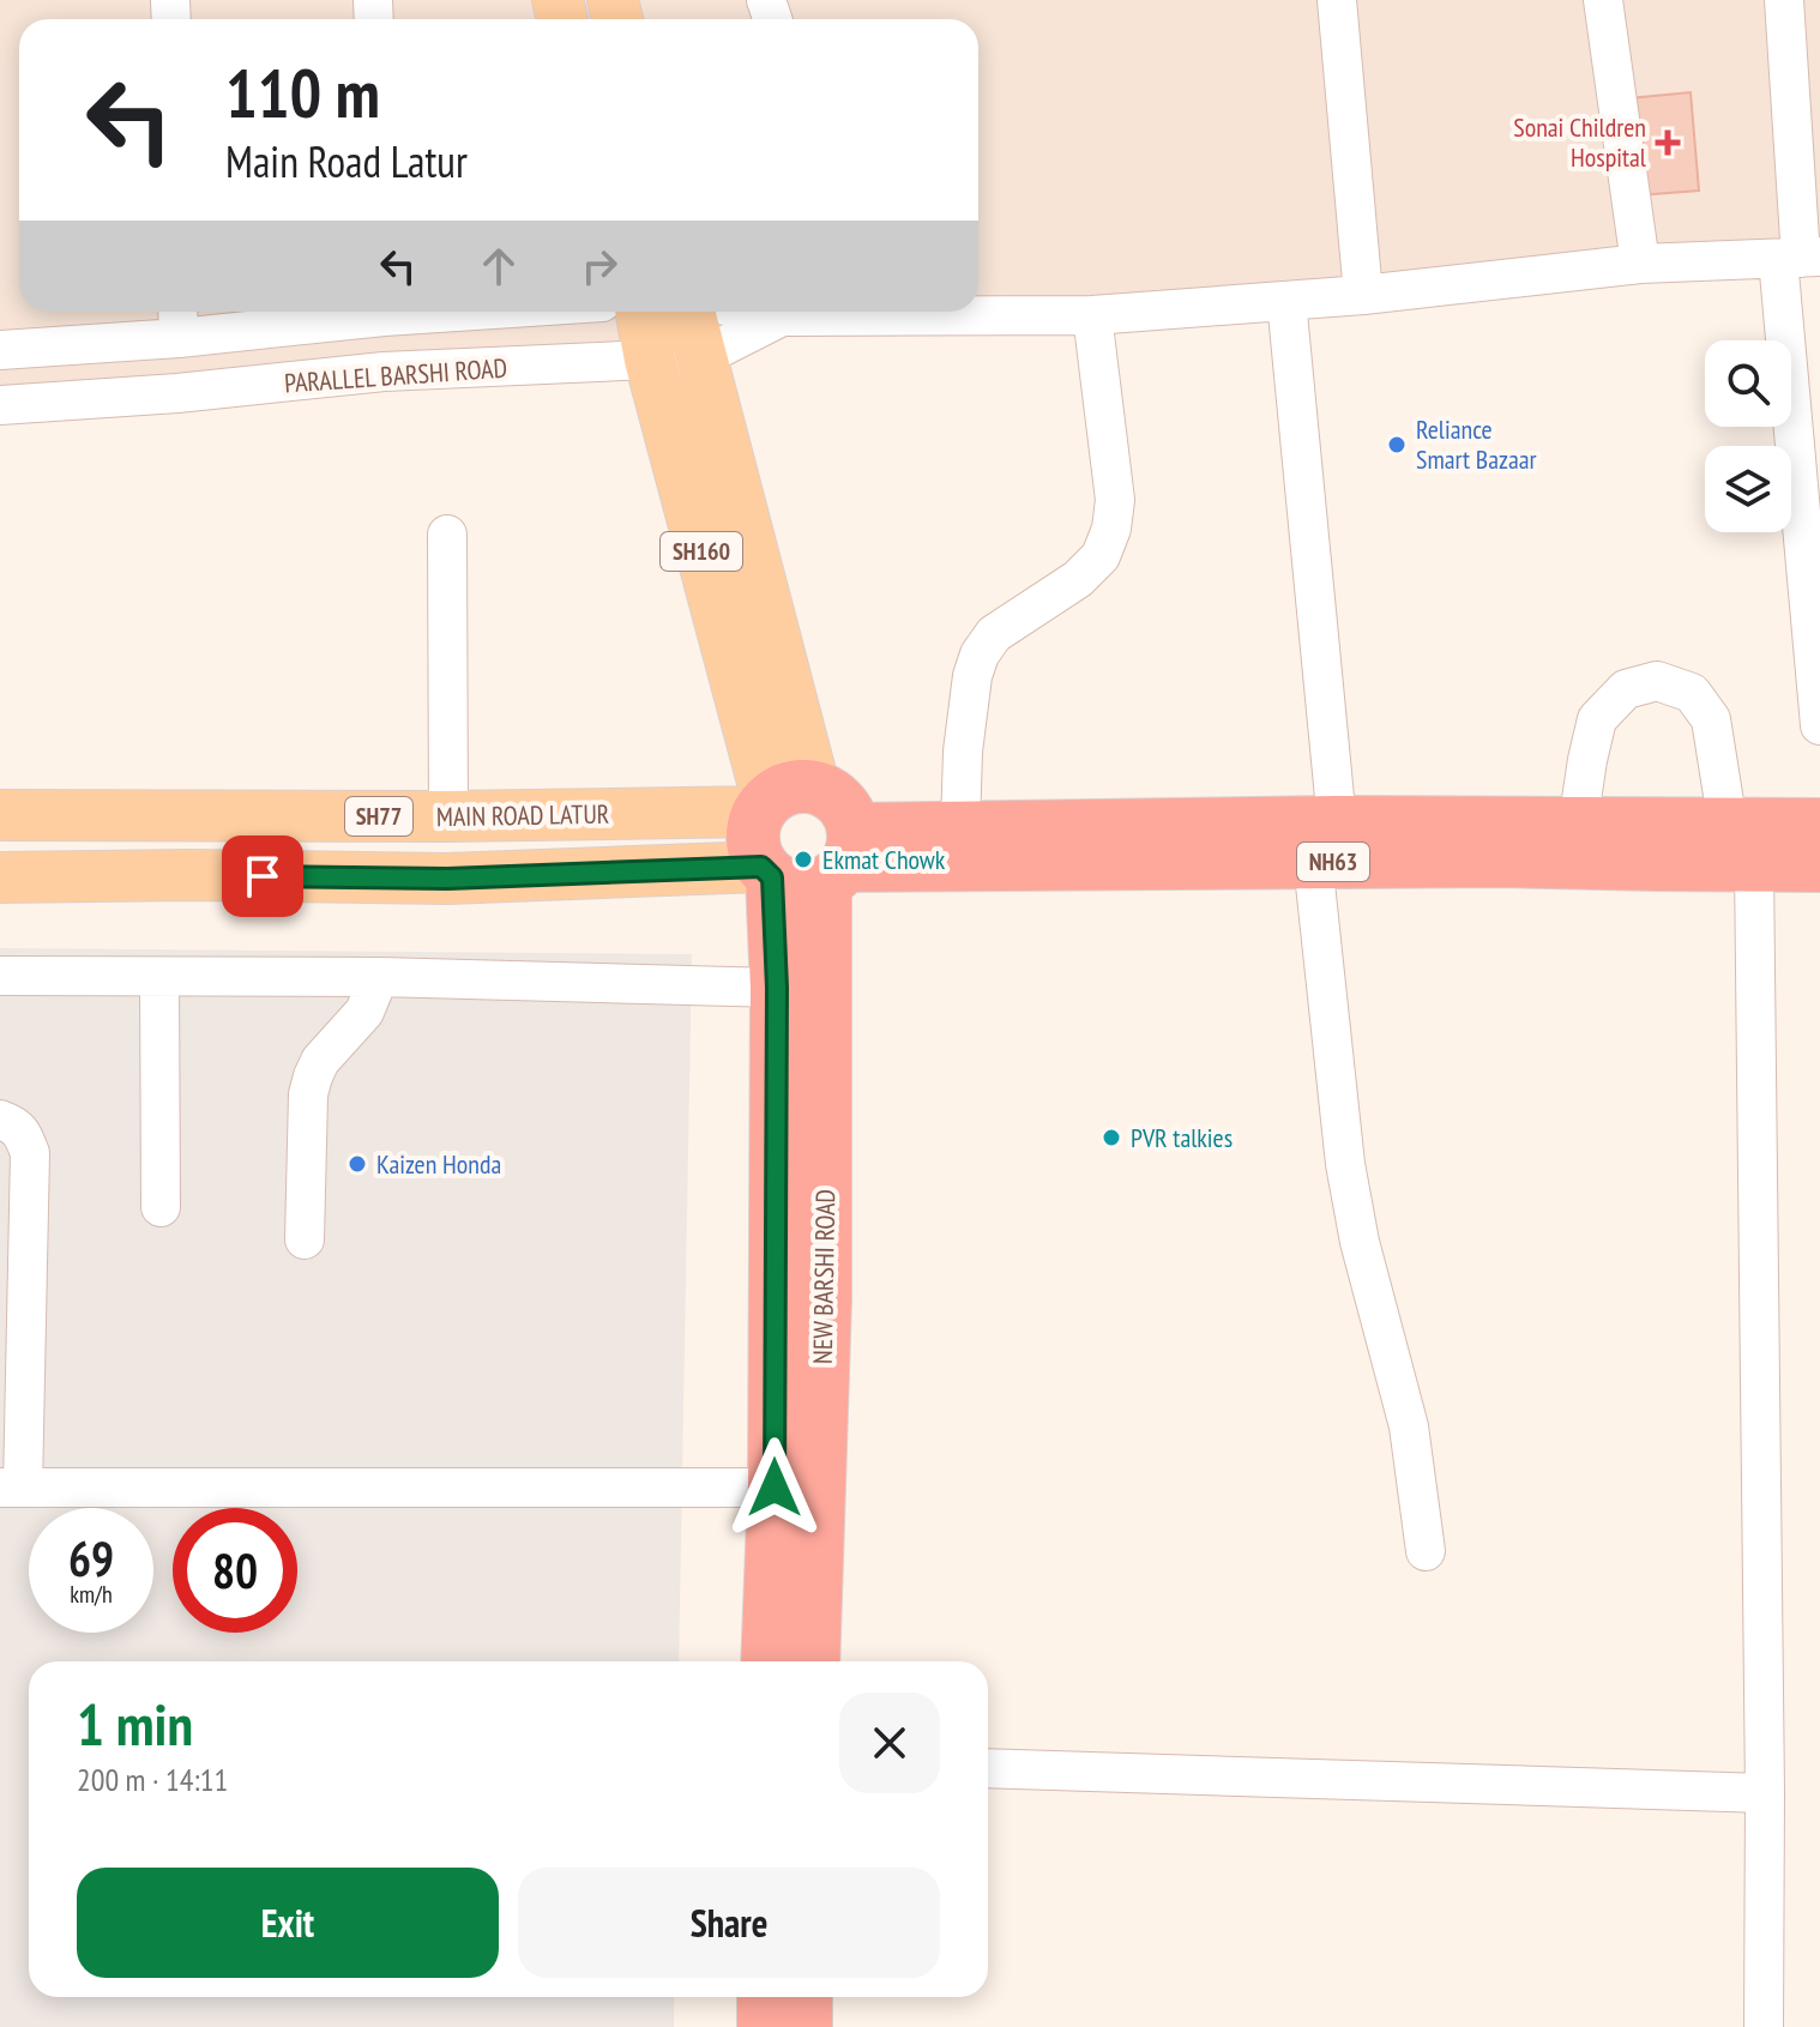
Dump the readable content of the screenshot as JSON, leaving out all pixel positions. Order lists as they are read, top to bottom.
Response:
{
  "streets": {
    "highway": ["NH63", "NEW BARSHI ROAD"],
    "main road": ["SH160", "MAIN ROAD LATUR", "SH77"],
    "street": ["PARALLEL BARSHI ROAD"]
  },
  "crossings": [
    ["PARALLEL BARSHI ROAD", "SH160"],
    ["SH160", "MAIN ROAD LATUR"],
    ["SH160", "NH63"],
    ["SH160", "NEW BARSHI ROAD"],
    ["MAIN ROAD LATUR", "NH63"],
    ["MAIN ROAD LATUR", "NEW BARSHI ROAD"],
    ["NH63", "NEW BARSHI ROAD"]
  ],
  "places": {
    "health": ["Sonai Children Hospital"],
    "other": [
      "Reliance Smart Bazaar",
      "Ekmat Chowk",
      "PVR talkies",
      "Kaizen Honda"
    ]
  },
  "page": {
    "turn": ["110 m", "Main Road Latur"],
    "speed": "69 km/h",
    "limit": "80",
    "heading": ["1 min", "200 m · 14:11"],
    "buttons": ["Exit", "Share"]
  }
}
